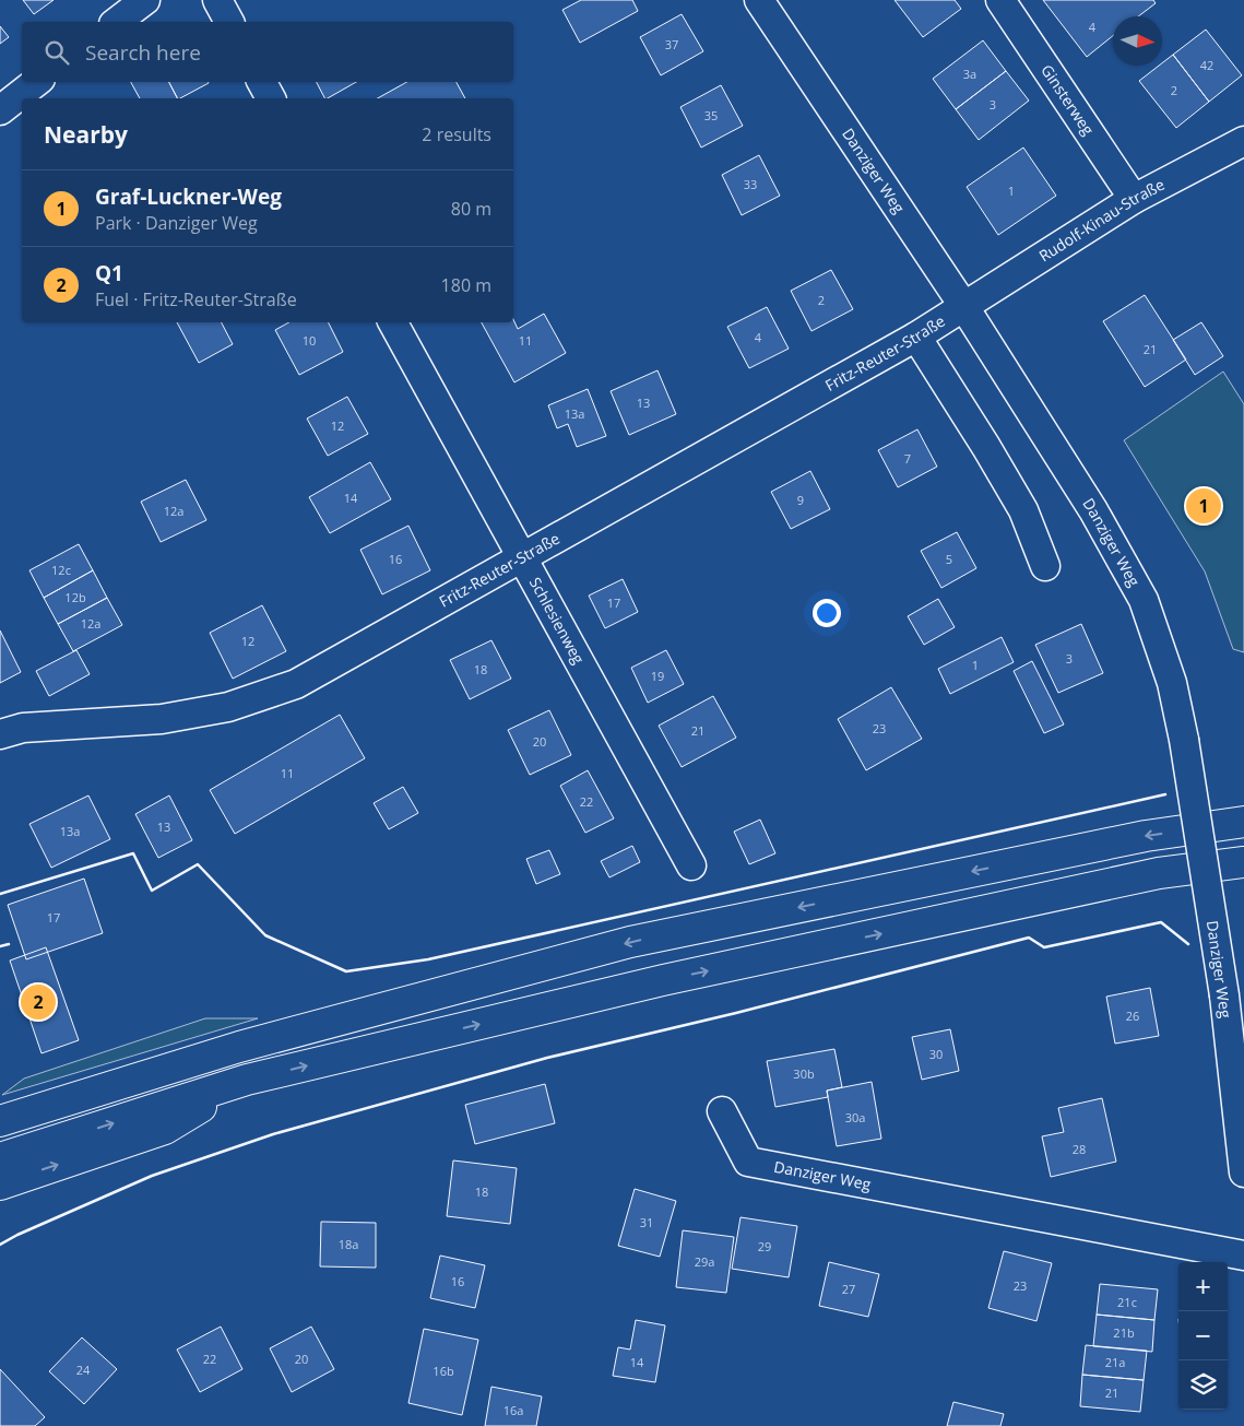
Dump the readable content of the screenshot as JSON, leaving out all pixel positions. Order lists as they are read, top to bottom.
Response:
{
  "streets": {
    "street": [
      "Ginsterweg",
      "Danziger Weg",
      "Rudolf-Kinau-Straße",
      "Fritz-Reuter-Straße",
      "Schlesienweg"
    ]
  },
  "crossings": [
    ["Ginsterweg", "Rudolf-Kinau-Straße"],
    ["Danziger Weg", "Rudolf-Kinau-Straße"],
    ["Danziger Weg", "Fritz-Reuter-Straße"],
    ["Rudolf-Kinau-Straße", "Fritz-Reuter-Straße"],
    ["Fritz-Reuter-Straße", "Schlesienweg"]
  ],
  "house_numbers": [
    "4",
    "37",
    "42",
    "3a",
    "2",
    "3",
    "35",
    "33",
    "1",
    "2",
    "4",
    "10",
    "11",
    "21",
    "13",
    "13a",
    "12",
    "7",
    "14",
    "9",
    "12a",
    "16",
    "5",
    "12c",
    "12b",
    "17",
    "12a",
    "12",
    "3",
    "1",
    "18",
    "19",
    "23",
    "21",
    "20",
    "11",
    "22",
    "13",
    "13a",
    "17",
    "26",
    "30",
    "30b",
    "30a",
    "28",
    "18",
    "31",
    "18a",
    "29",
    "29a",
    "16",
    "23",
    "27",
    "21c",
    "21b",
    "22",
    "20",
    "14",
    "21a",
    "24",
    "16b",
    "21",
    "16a"
  ],
  "north": "right",
  "page": {
    "search": "Search here",
    "heading": ["Nearby", "2 results"],
    "list": [
      {
        "mark": "1",
        "name": "Graf-Luckner-Weg",
        "note": "Park · Danziger Weg",
        "value": "80 m"
      },
      {
        "mark": "2",
        "name": "Q1",
        "note": "Fuel · Fritz-Reuter-Straße",
        "value": "180 m"
      }
    ],
    "pins": ["1", "2"],
    "map_buttons": ["+", "−"]
  }
}
